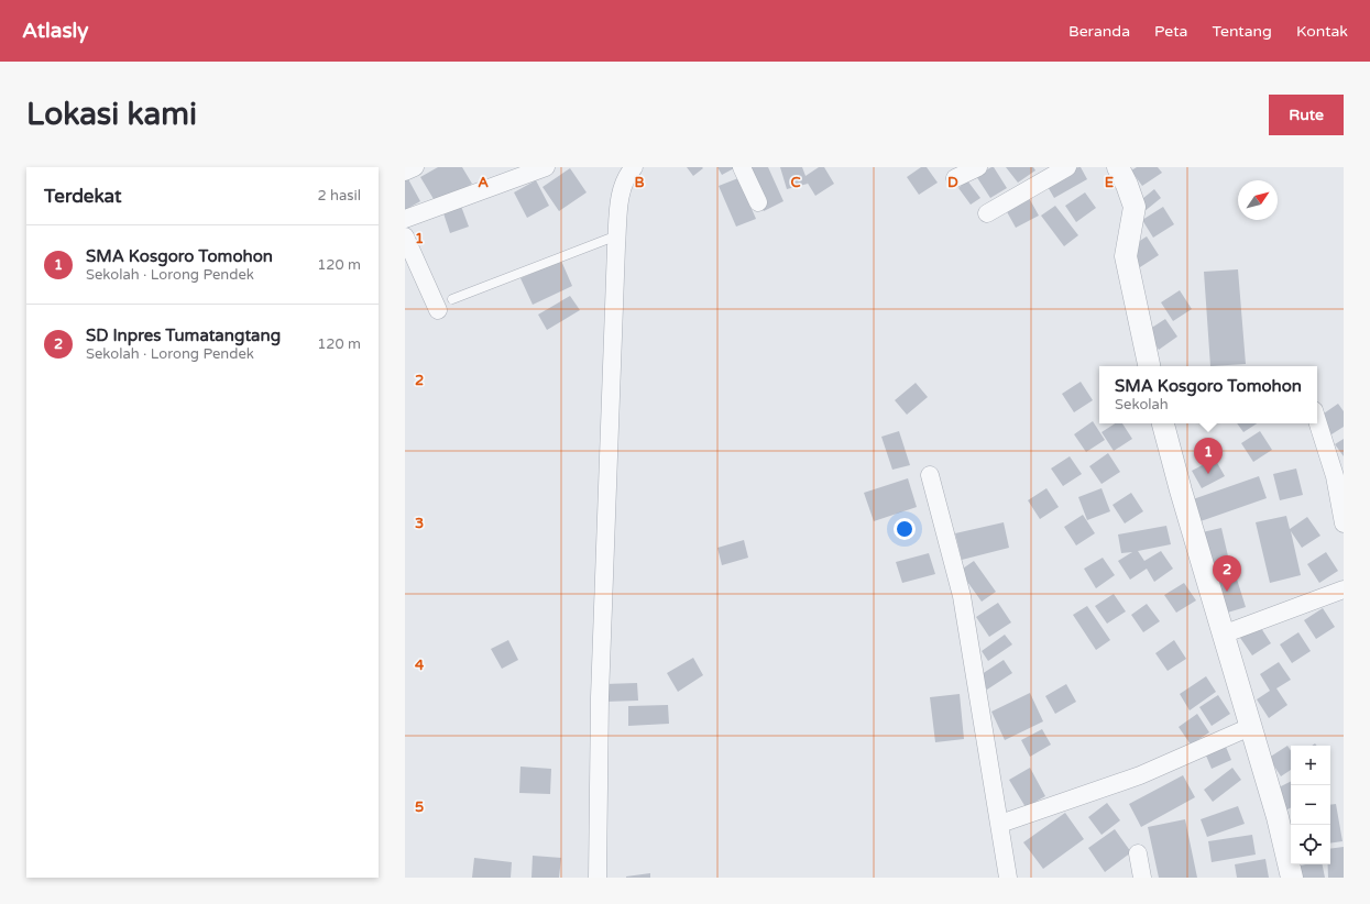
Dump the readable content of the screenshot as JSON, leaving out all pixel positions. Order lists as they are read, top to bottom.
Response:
{
  "north": "top right",
  "page": {
    "header": "Atlasly",
    "nav": [
      "Beranda",
      "Peta",
      "Tentang",
      "Kontak"
    ],
    "buttons": "Rute",
    "title": "Lokasi kami",
    "heading": ["Terdekat", "2 hasil"],
    "list": [
      {
        "mark": "1",
        "name": "SMA Kosgoro Tomohon",
        "note": "Sekolah · Lorong Pendek",
        "value": "120 m"
      },
      {
        "mark": "2",
        "name": "SD Inpres Tumatangtang",
        "note": "Sekolah · Lorong Pendek",
        "value": "120 m"
      }
    ],
    "popup": ["SMA Kosgoro Tomohon", "Sekolah"],
    "pins": ["1", "2"],
    "map_buttons": ["+", "−"]
  },
  "grid": {
    "columns": [
      "A",
      "B",
      "C",
      "D",
      "E"
    ],
    "rows": [
      "1",
      "2",
      "3",
      "4",
      "5"
    ]
  }
}
